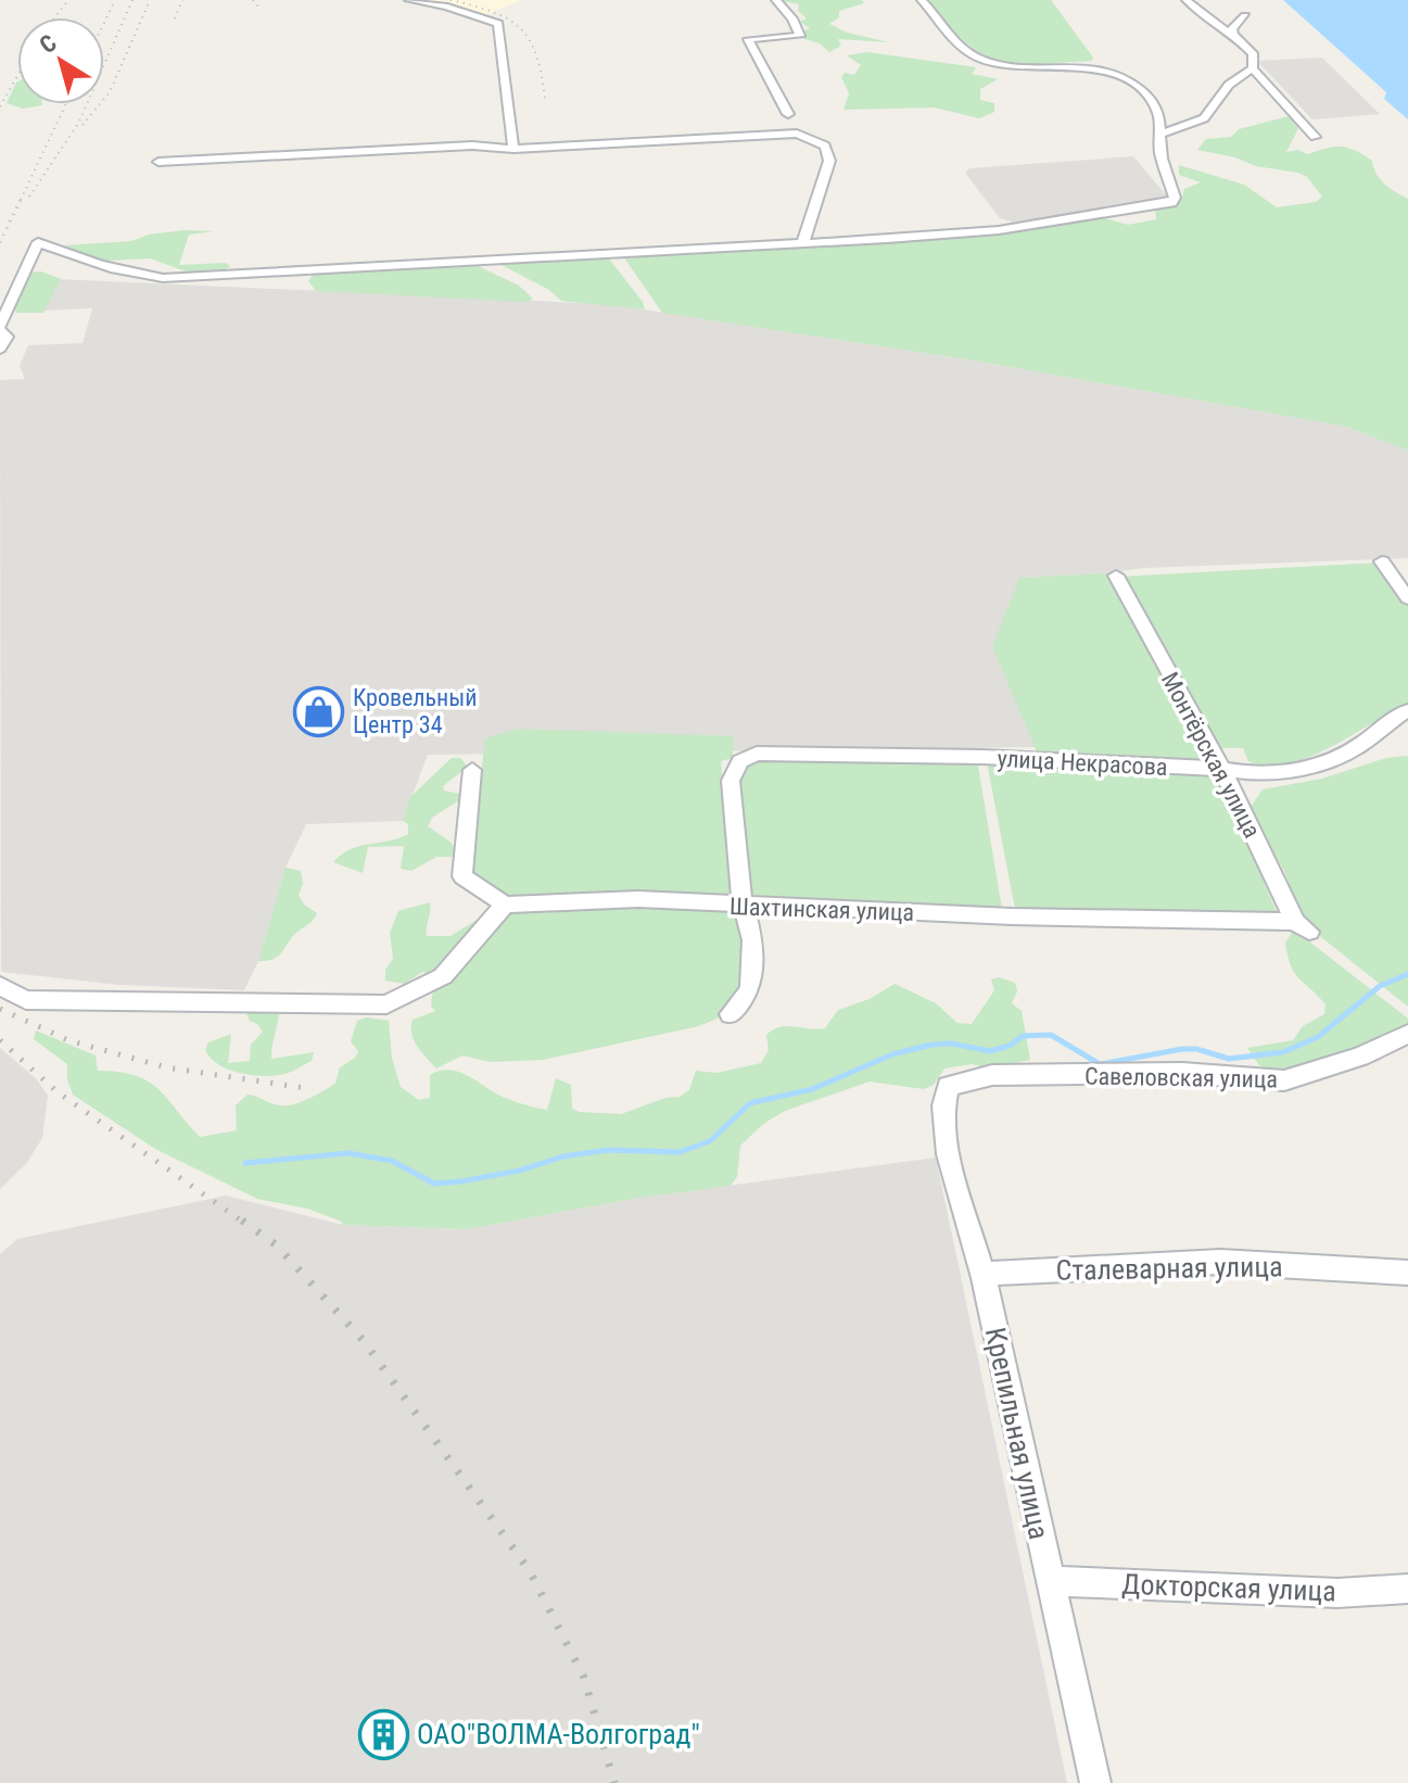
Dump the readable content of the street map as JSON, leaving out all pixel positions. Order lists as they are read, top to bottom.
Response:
{
  "streets": {
    "street": [
      "Монтёрская улица",
      "улица Некрасова",
      "Шахтинская улица",
      "Савеловская улица",
      "Сталеварная улица",
      "Крепильная улица",
      "Докторская улица"
    ]
  },
  "crossings": [
    ["Монтёрская улица", "улица Некрасова"],
    ["Монтёрская улица", "Шахтинская улица"],
    ["улица Некрасова", "Шахтинская улица"],
    ["Савеловская улица", "Крепильная улица"],
    ["Сталеварная улица", "Крепильная улица"],
    ["Крепильная улица", "Докторская улица"]
  ],
  "places": {
    "shop": ["Кровельный Центр 34"],
    "building": ["ОАО\"ВОЛМА-Волгоград\""]
  },
  "north": "top left"
}
